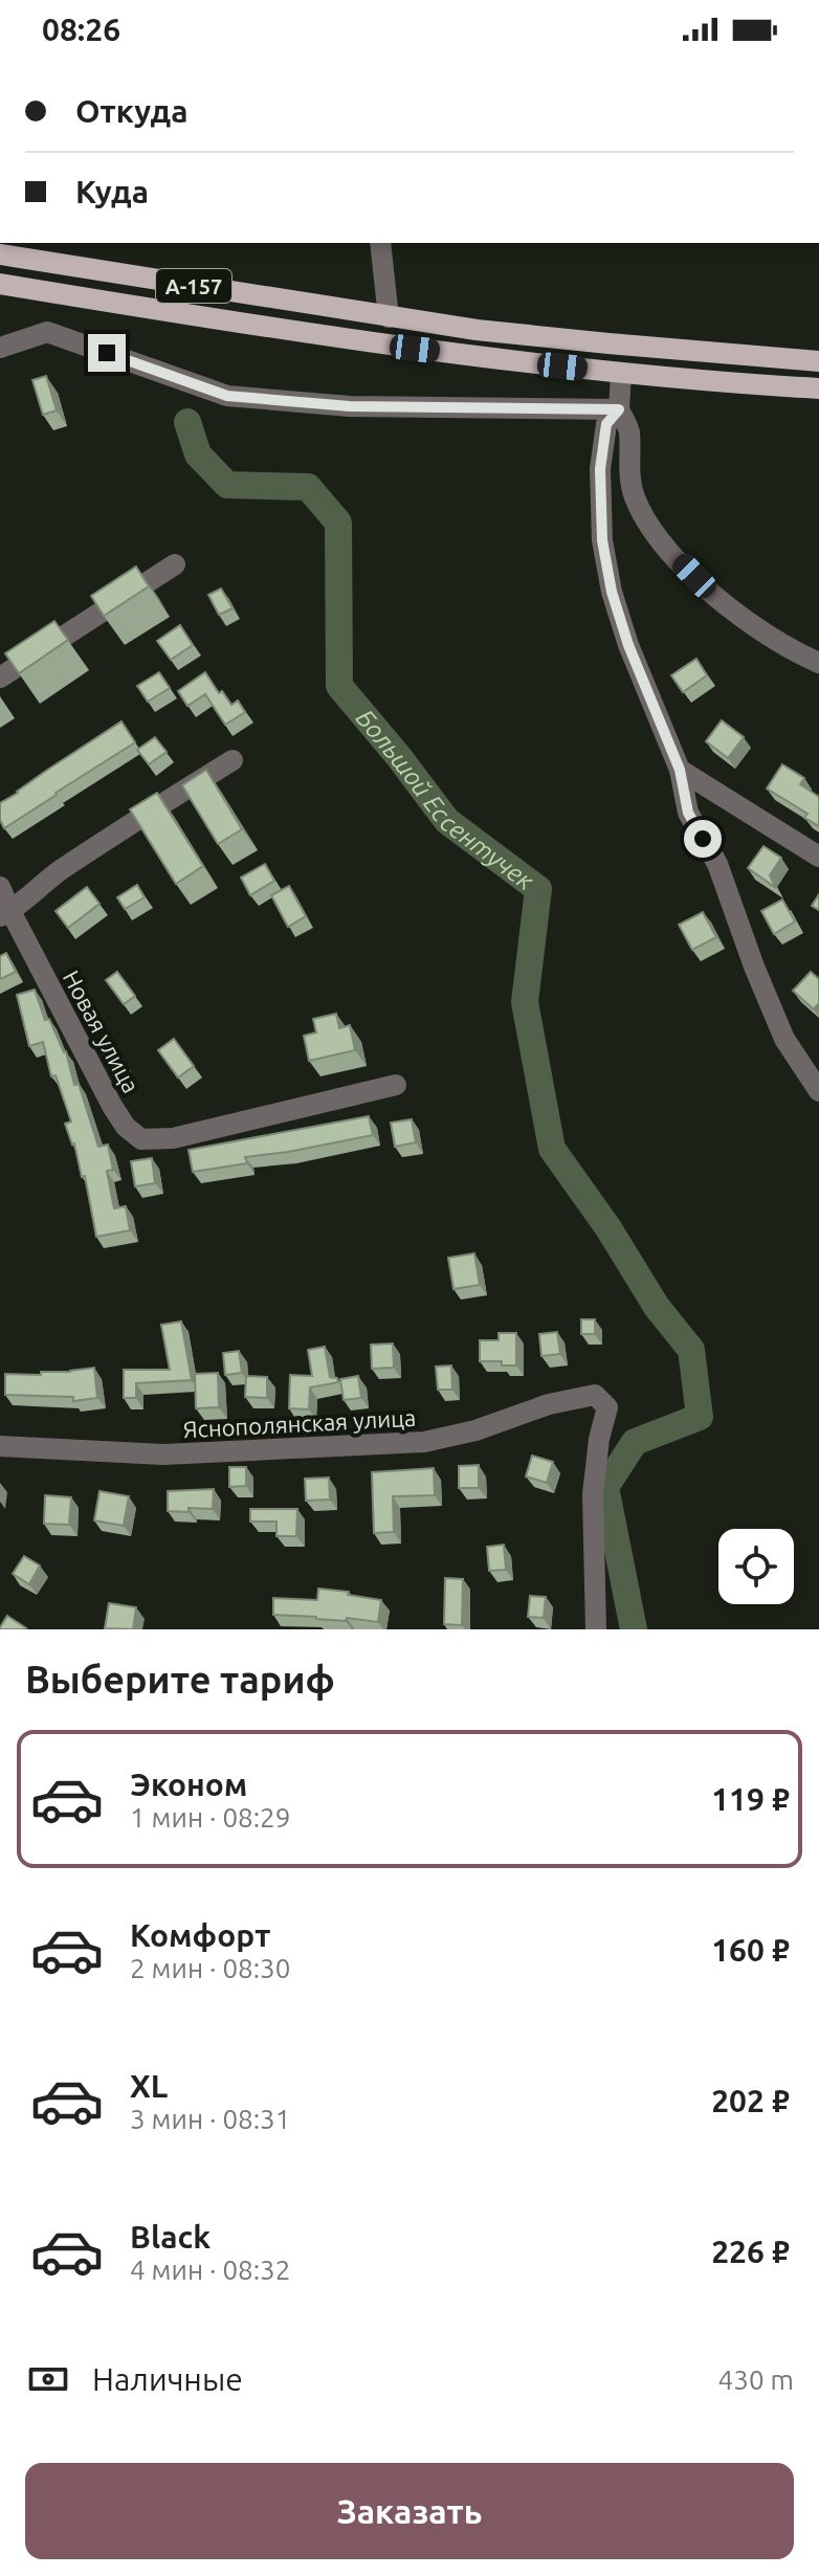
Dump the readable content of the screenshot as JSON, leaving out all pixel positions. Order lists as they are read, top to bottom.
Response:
{
  "streets": {
    "main road": ["А-157"],
    "street": ["Новая улица", "Яснополянская улица"]
  },
  "water": ["Большой Ессентучек"],
  "page": {
    "status": "08:26",
    "banner": ["Откуда", "Куда"],
    "heading": "Выберите тариф",
    "list": [
      {
        "name": "Эконом",
        "note": "1 мин · 08:29",
        "value": "119 ₽"
      },
      {
        "name": "Комфорт",
        "note": "2 мин · 08:30",
        "value": "160 ₽"
      },
      {
        "name": "XL",
        "note": "3 мин · 08:31",
        "value": "202 ₽"
      },
      {
        "name": "Black",
        "note": "4 мин · 08:32",
        "value": "226 ₽"
      }
    ],
    "pay": ["Наличные", "430 m"],
    "buttons": "Заказать"
  }
}
